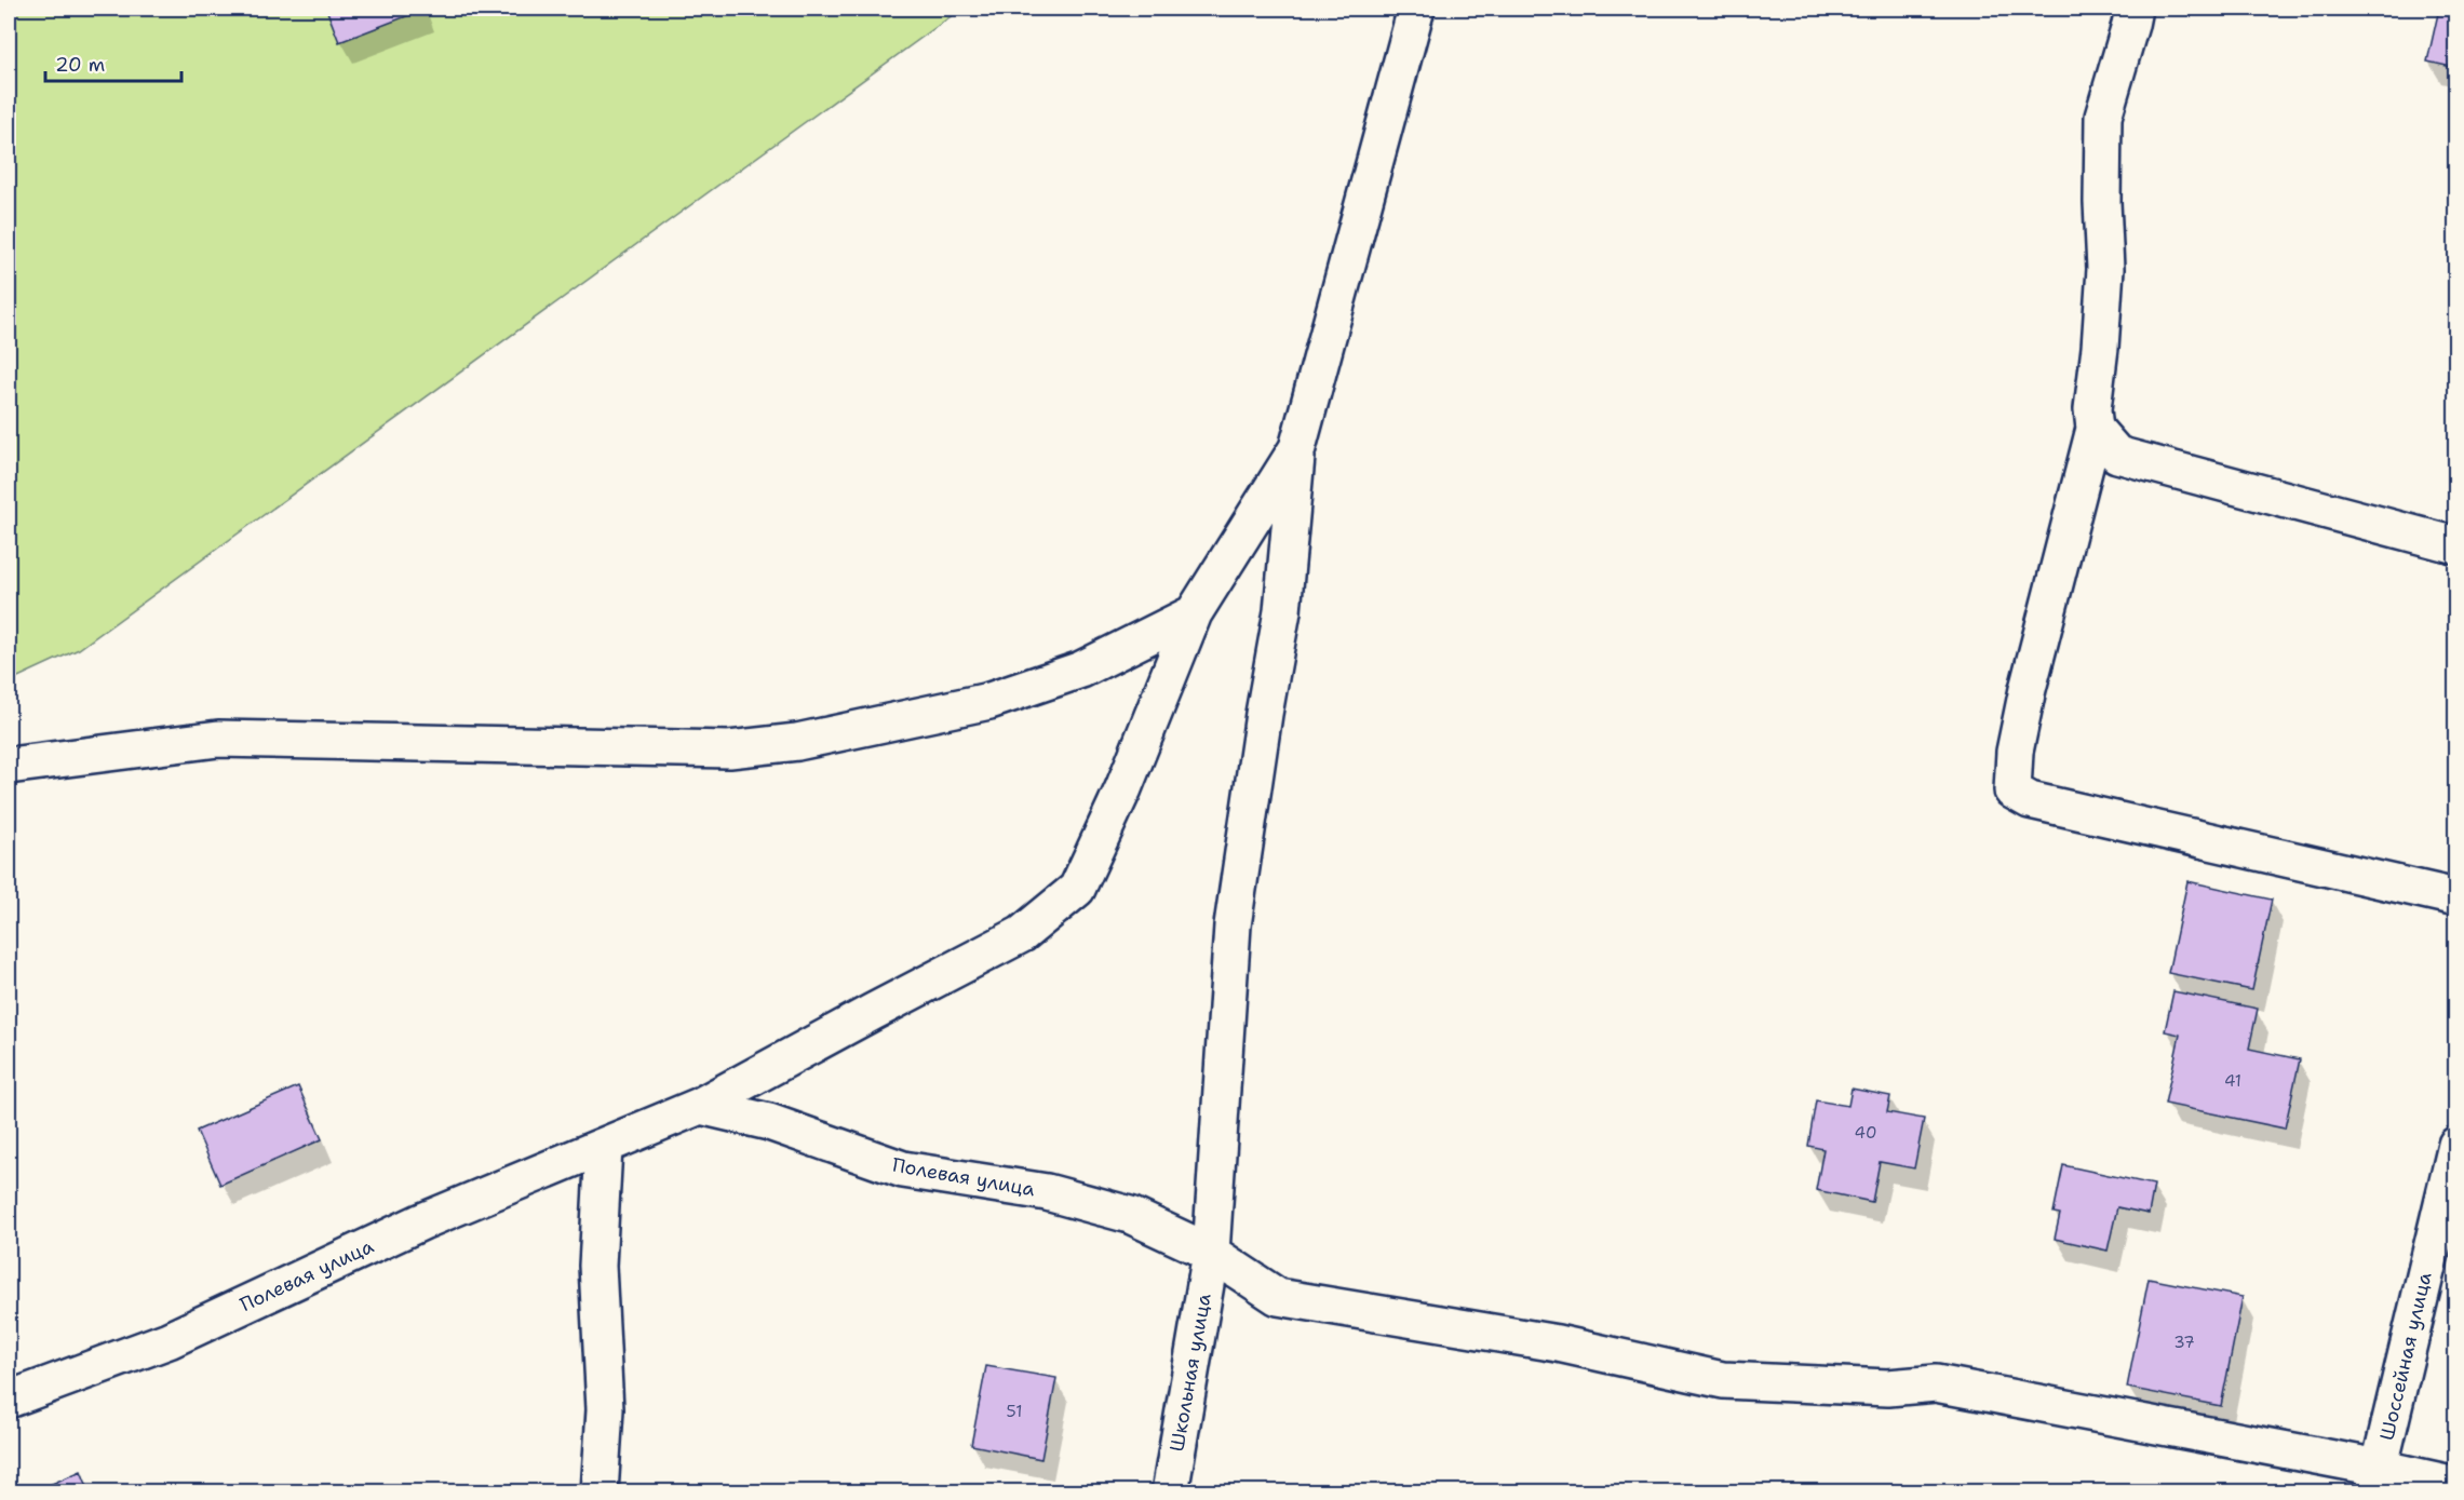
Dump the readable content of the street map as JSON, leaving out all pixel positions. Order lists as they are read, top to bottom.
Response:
{
  "streets": {
    "street": ["Полевая улица", "Шоссейная улица", "Школьная улица"]
  },
  "crossings": [
    ["Полевая улица", "Шоссейная улица"],
    ["Полевая улица", "Школьная улица"]
  ],
  "house_numbers": [
    "41",
    "40",
    "37",
    "51"
  ],
  "scale_bar": "20 m"
}
